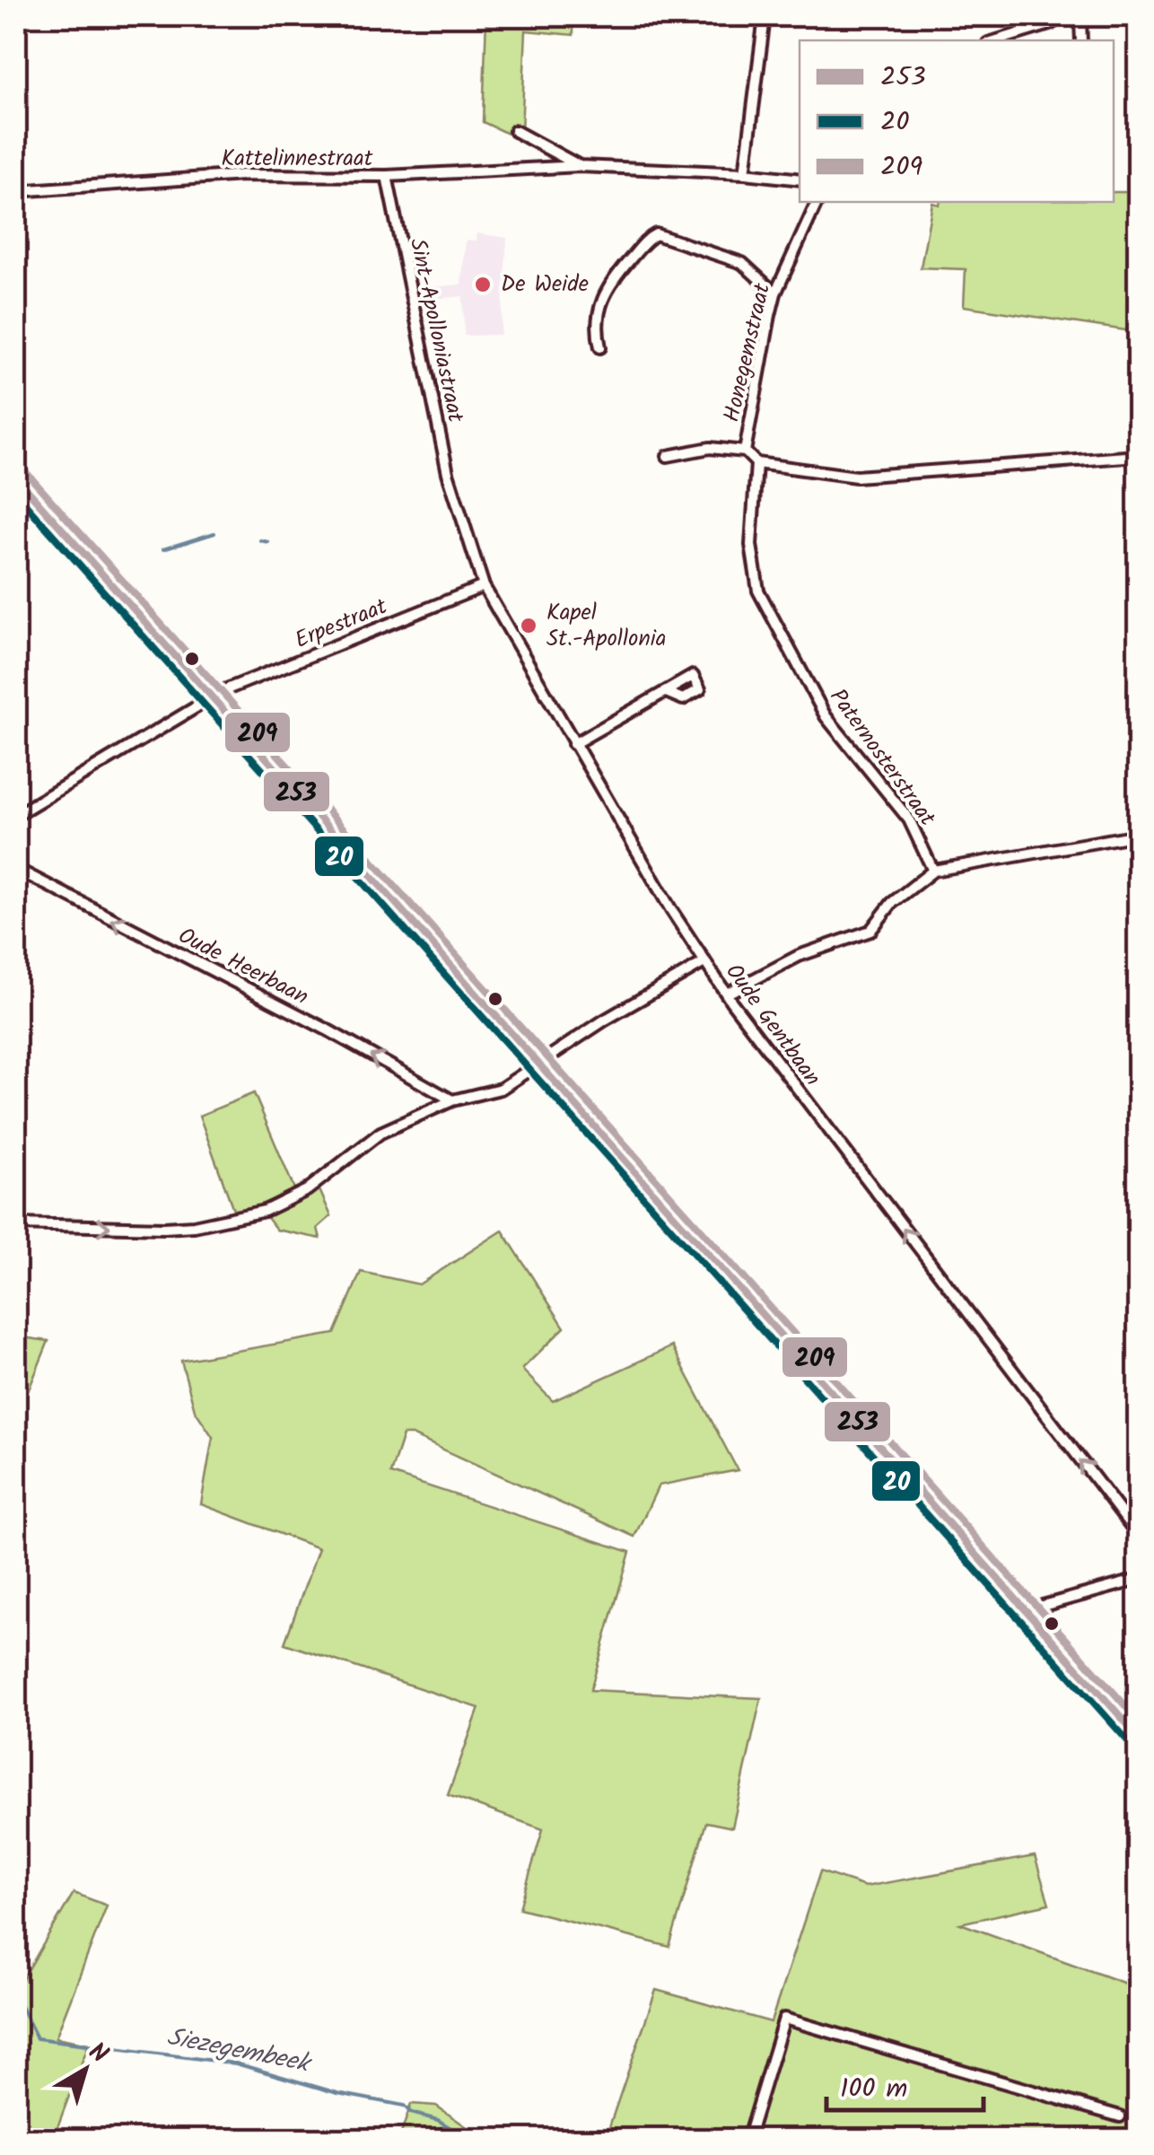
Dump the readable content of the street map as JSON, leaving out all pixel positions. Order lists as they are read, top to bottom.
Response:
{
  "streets": {
    "street": [
      "Kattelinnestraat",
      "Sint-Apolloniastraat",
      "Honegemstraat",
      "Erpestraat",
      "Paternosterstraat",
      "Oude Heerbaan",
      "Oude Gentbaan"
    ]
  },
  "crossings": [
    ["Kattelinnestraat", "Sint-Apolloniastraat"],
    ["Sint-Apolloniastraat", "Oude Gentbaan"],
    ["Honegemstraat", "Paternosterstraat"],
    ["Erpestraat", "Oude Gentbaan"]
  ],
  "one_way": ["Oude Heerbaan", "Oude Gentbaan"],
  "water": ["Siezegembeek"],
  "places": ["De Weide", "Kapel St.-Apollonia"],
  "lines": ["transit line 209", "transit line 253", "transit line 20"],
  "legend": ["253", "20", "209"],
  "scale_bar": "100 m",
  "north": "top right"
}
